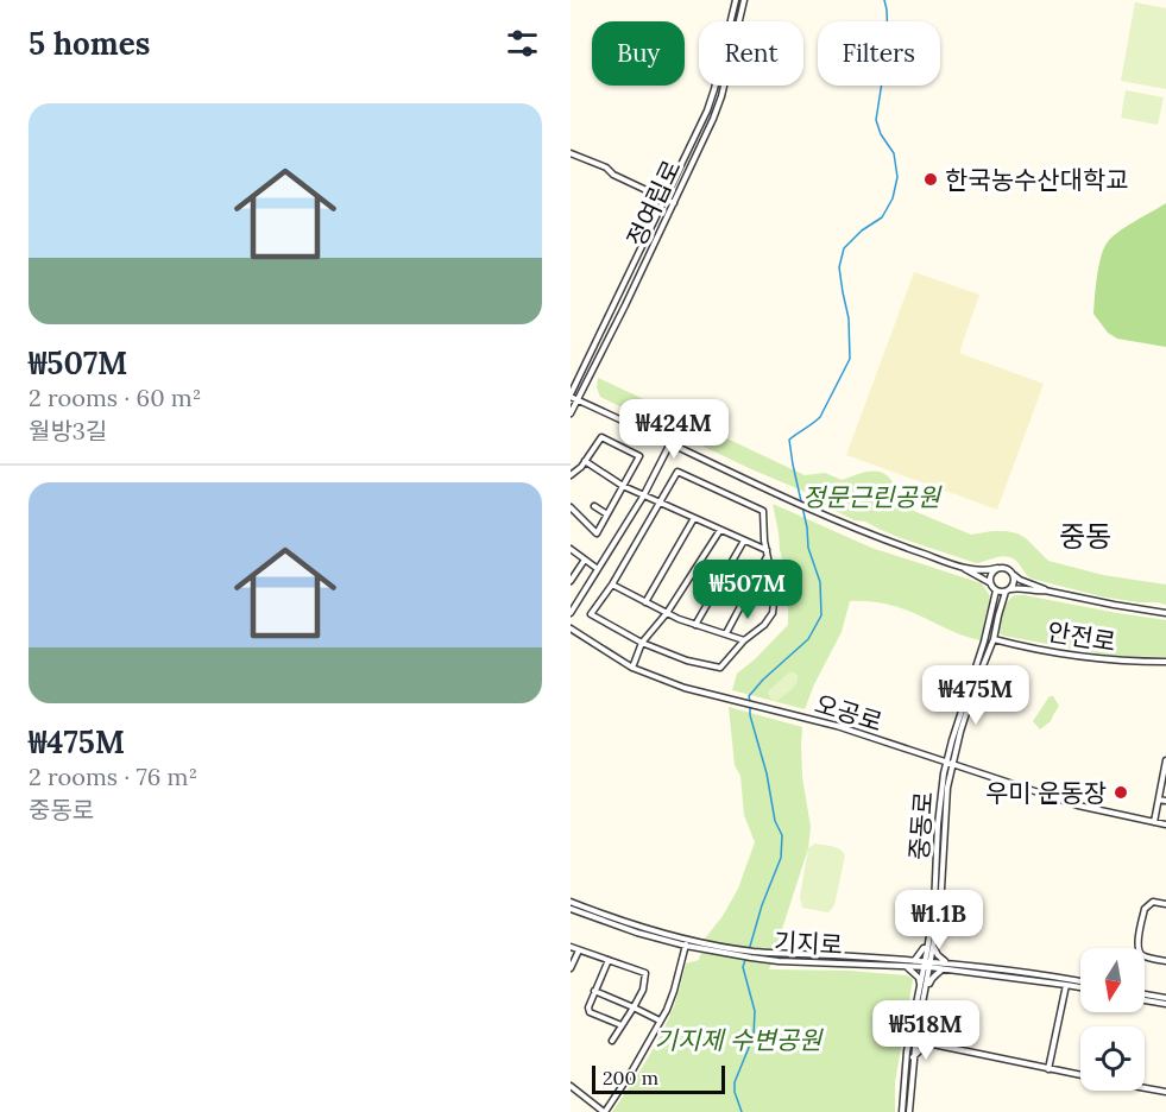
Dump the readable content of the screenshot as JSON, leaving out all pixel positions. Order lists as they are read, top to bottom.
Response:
{
  "streets": {
    "street": [
      "정여립로",
      "안전로",
      "오공로",
      "중동로",
      "기지로"
    ]
  },
  "crossings": [
    ["안전로", "중동로"],
    ["오공로", "중동로"],
    ["중동로", "기지로"]
  ],
  "districts": ["중동"],
  "parks": ["정문근린공원", "기지제 수변공원"],
  "places": ["한국농수산대학교", "우미 운동장"],
  "scale_bar": "200 m",
  "north": "bottom",
  "page": {
    "heading": "5 homes",
    "chip": ["Buy", "Rent", "Filters"],
    "list": [
      {
        "name": "₩507M",
        "note": "2 rooms · 60 m² · 월방3길"
      },
      {
        "name": "₩475M",
        "note": "2 rooms · 76 m² · 중동로"
      }
    ],
    "price": [
      "₩424M",
      "₩507M",
      "₩475M",
      "₩1.1B",
      "₩518M"
    ],
    "scale": "200 m"
  }
}
